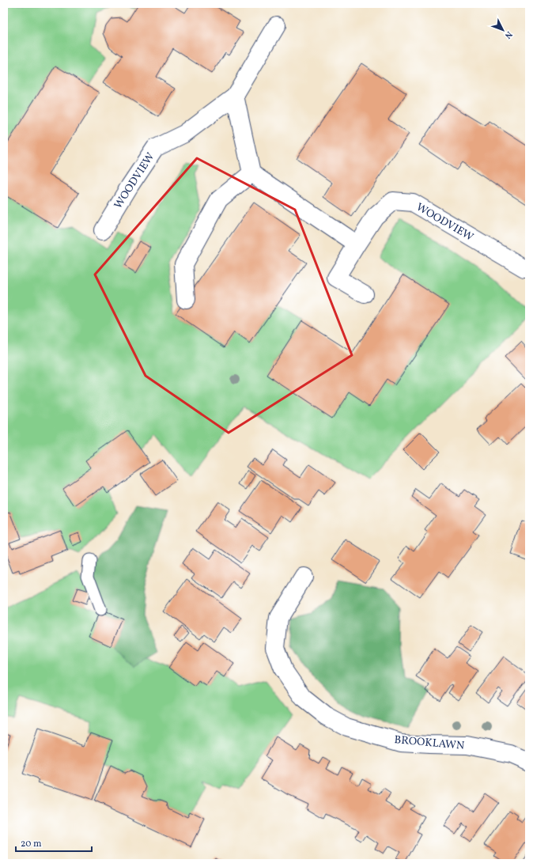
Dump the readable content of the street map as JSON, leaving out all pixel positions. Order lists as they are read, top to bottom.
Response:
{
  "streets": {
    "street": ["WOODVIEW", "BROOKLAWN"]
  },
  "scale_bar": "20 m",
  "north": "bottom right"
}
